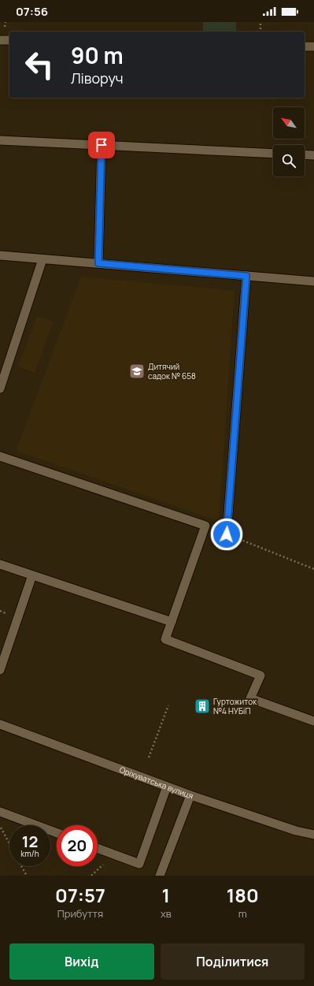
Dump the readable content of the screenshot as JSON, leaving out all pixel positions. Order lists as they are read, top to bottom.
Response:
{
  "streets": {
    "street": ["Оріхуватська вулиця"]
  },
  "places": {
    "school or university": ["Дитячий садок № 658"],
    "building": ["Гуртожиток №4 НУБіП"]
  },
  "north": "top left",
  "page": {
    "status": "07:56",
    "turn": ["90 m", "Ліворуч"],
    "speed": "12 km/h",
    "limit": "20",
    "eta": [
      "07:57",
      "Прибуття",
      "1",
      "хв",
      "180",
      "m"
    ],
    "buttons": ["Вихід", "Поділитися"]
  }
}
